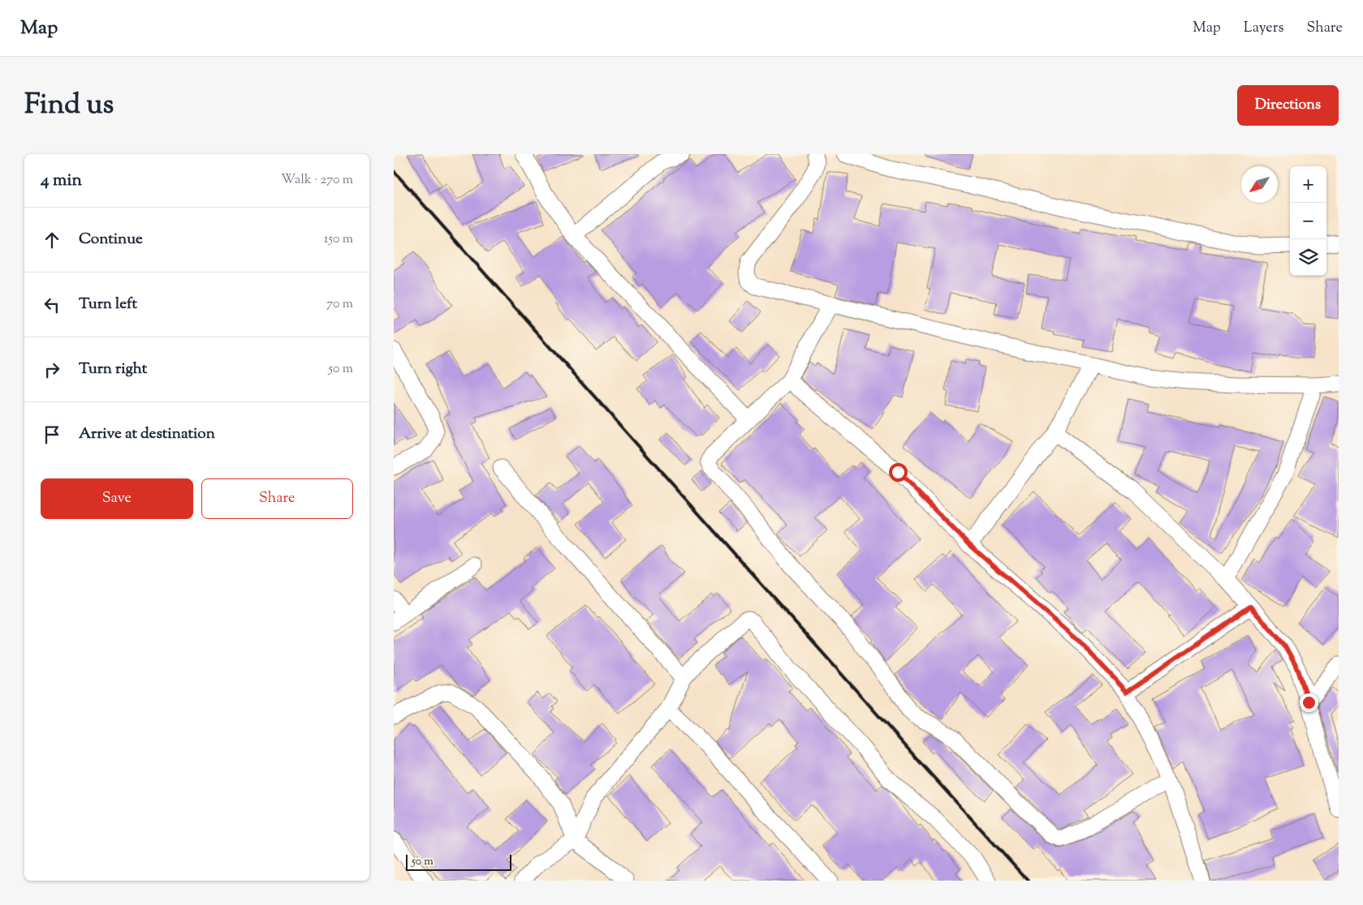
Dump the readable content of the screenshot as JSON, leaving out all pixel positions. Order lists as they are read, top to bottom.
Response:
{
  "scale_bar": "50 m",
  "north": "bottom left",
  "page": {
    "header": "Map",
    "nav": ["Map", "Layers", "Share"],
    "title": "Find us",
    "buttons": [
      "Directions",
      ["Save", "Share"]
    ],
    "heading": ["4 min", "Walk · 270 m"],
    "map_buttons": ["+", "−"],
    "list": [
      ["Continue", "150 m"],
      ["Turn left", "70 m"],
      ["Turn right", "50 m"],
      "Arrive at destination"
    ],
    "scale": "50 m"
  }
}
